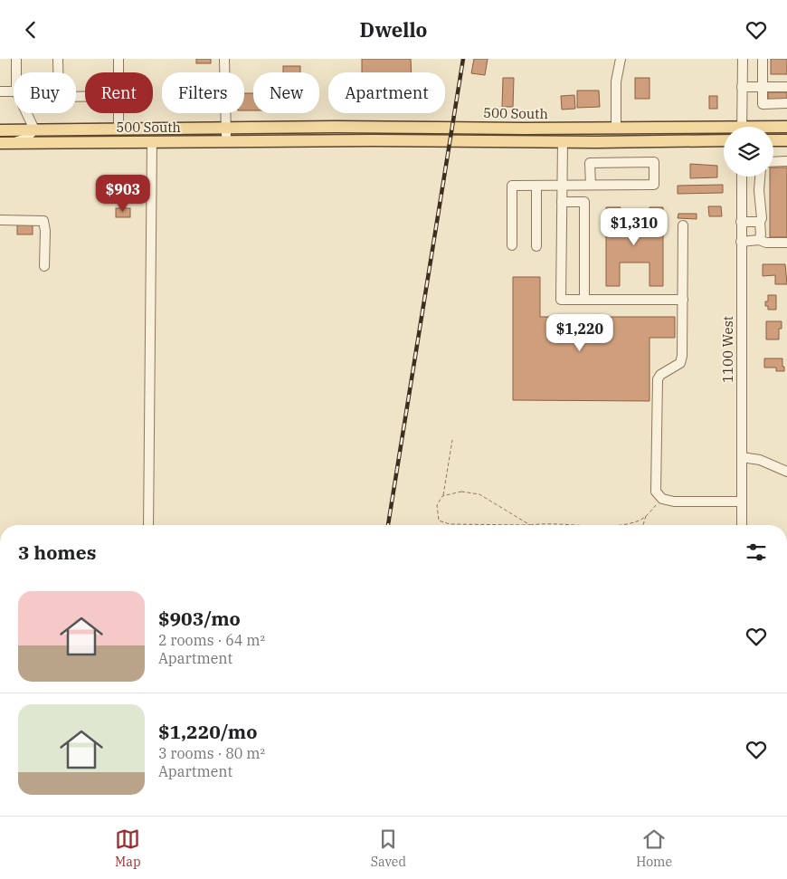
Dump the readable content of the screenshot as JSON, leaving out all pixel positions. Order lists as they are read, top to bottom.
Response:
{
  "streets": {
    "main road": ["500 South"],
    "street": ["1100 West"]
  },
  "page": {
    "header": "Dwello",
    "chip": [
      "Buy",
      "Rent",
      "Filters",
      "New",
      "Apartment"
    ],
    "price": ["$903", "$1,310", "$1,220"],
    "heading": "3 homes",
    "list": [
      {
        "name": "$903/mo",
        "note": "2 rooms · 64 m² · Apartment"
      },
      {
        "name": "$1,220/mo",
        "note": "3 rooms · 80 m² · Apartment"
      }
    ],
    "tabs": ["Map", "Saved", "Home"]
  }
}
